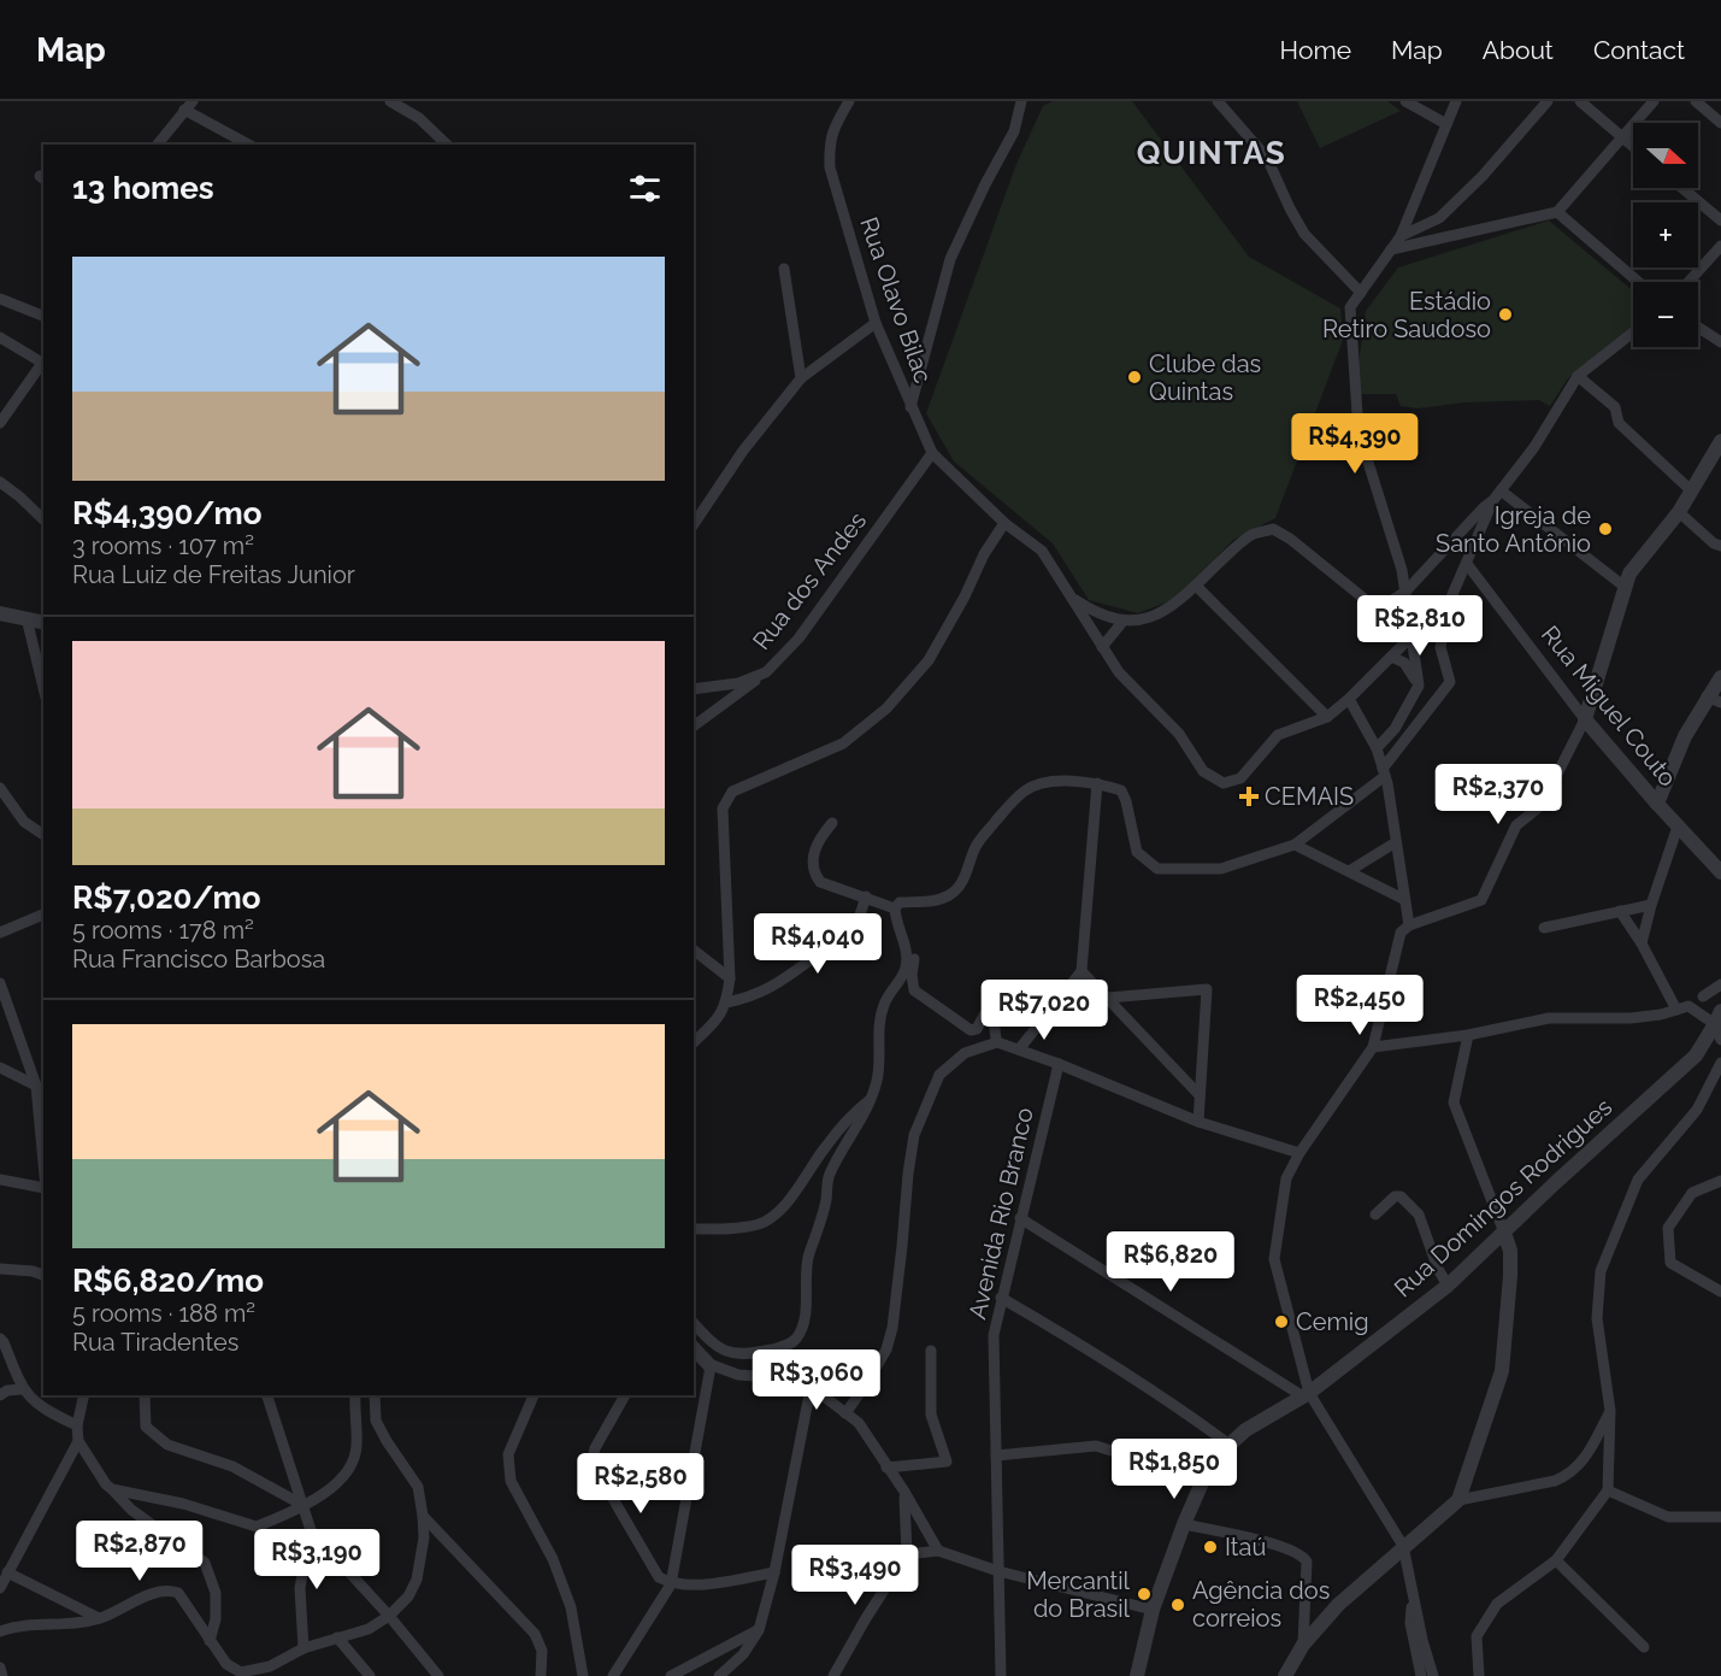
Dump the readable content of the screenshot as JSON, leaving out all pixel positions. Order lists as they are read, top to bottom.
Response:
{
  "streets": {
    "street": [
      "Rua Olavo Bilac",
      "Rua dos Andes",
      "Rua Miguel Couto",
      "Rua Domingos Rodrigues",
      "Avenida Rio Branco"
    ]
  },
  "districts": ["QUINTAS"],
  "places": {
    "other": [
      "Estádio Retiro Saudoso",
      "Clube das Quintas",
      "Igreja de Santo Antônio",
      "Cemig",
      "Itaú",
      "Mercantil do Brasil",
      "Agência dos correios"
    ],
    "health": ["CEMAIS"]
  },
  "north": "right",
  "page": {
    "header": "Map",
    "nav": [
      "Home",
      "Map",
      "About",
      "Contact"
    ],
    "map_buttons": ["+", "−"],
    "heading": "13 homes",
    "list": [
      {
        "name": "R$4,390/mo",
        "note": "3 rooms · 107 m² · Rua Luiz de Freitas Junior"
      },
      {
        "name": "R$7,020/mo",
        "note": "5 rooms · 178 m² · Rua Francisco Barbosa"
      },
      {
        "name": "R$6,820/mo",
        "note": "5 rooms · 188 m² · Rua Tiradentes"
      }
    ],
    "price": [
      "R$4,390",
      "R$2,810",
      "R$2,370",
      "R$4,040",
      "R$2,450",
      "R$7,020",
      "R$6,820",
      "R$3,060",
      "R$1,850",
      "R$2,580",
      "R$2,870",
      "R$3,190",
      "R$3,490"
    ]
  }
}
